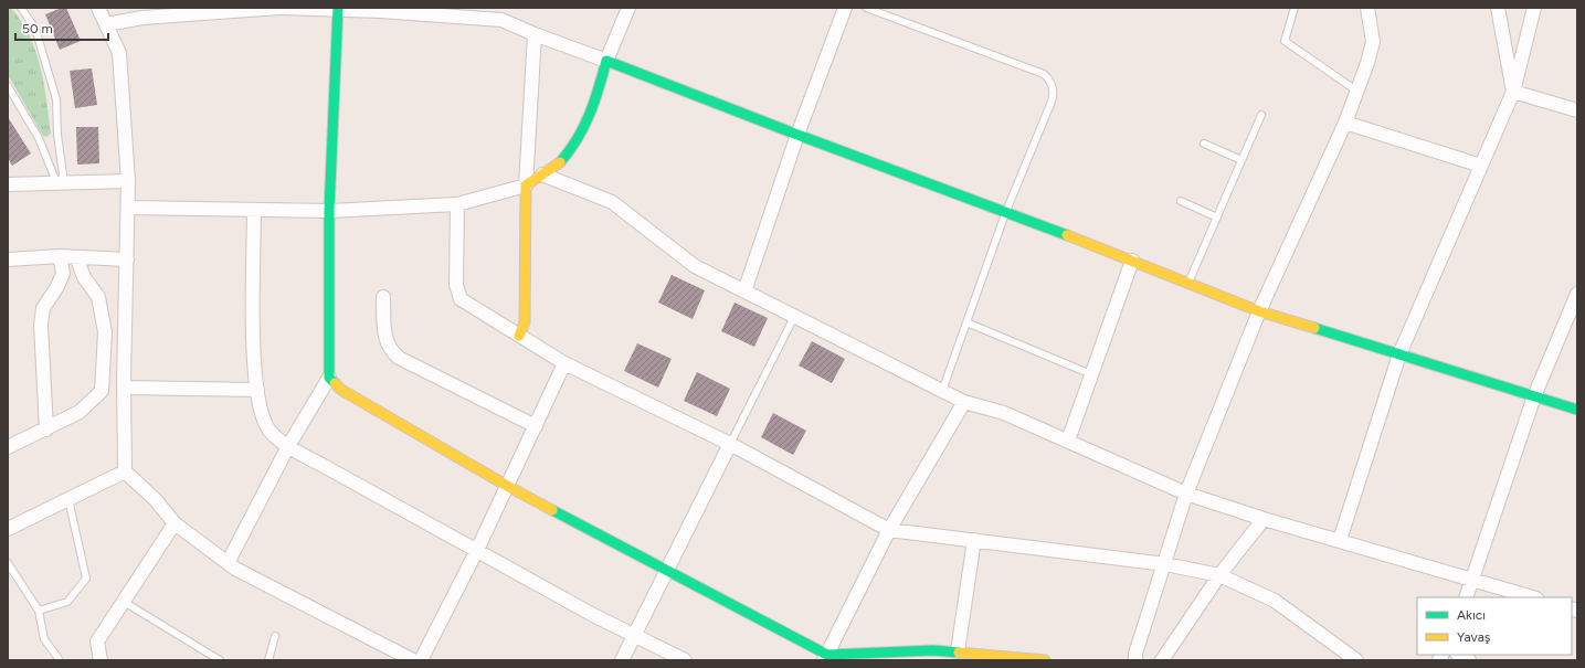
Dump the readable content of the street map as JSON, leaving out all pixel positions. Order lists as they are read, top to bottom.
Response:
{
  "legend": ["Akıcı", "Yavaş"],
  "scale_bar": "50 m"
}
